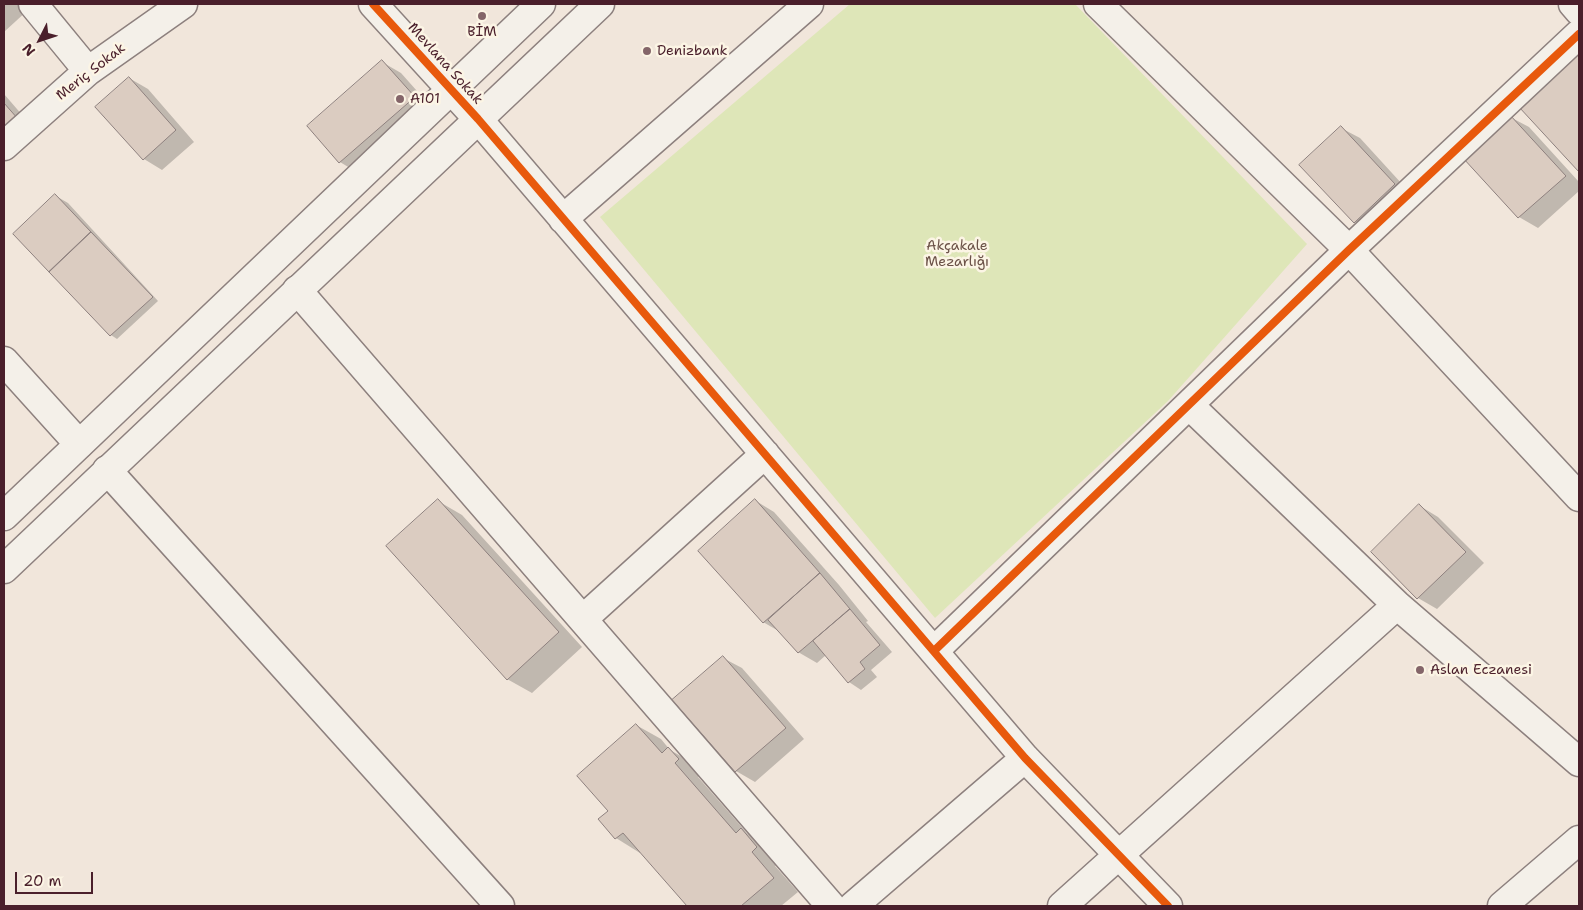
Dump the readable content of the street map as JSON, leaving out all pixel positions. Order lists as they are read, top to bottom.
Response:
{
  "streets": {
    "street": ["Mevlana Sokak", "Meriç Sokak"]
  },
  "parks": ["Akçakale Mezarlığı"],
  "places": [
    "BİM",
    "Denizbank",
    "A101",
    "Aslan Eczanesi"
  ],
  "scale_bar": "20 m",
  "north": "bottom left"
}
